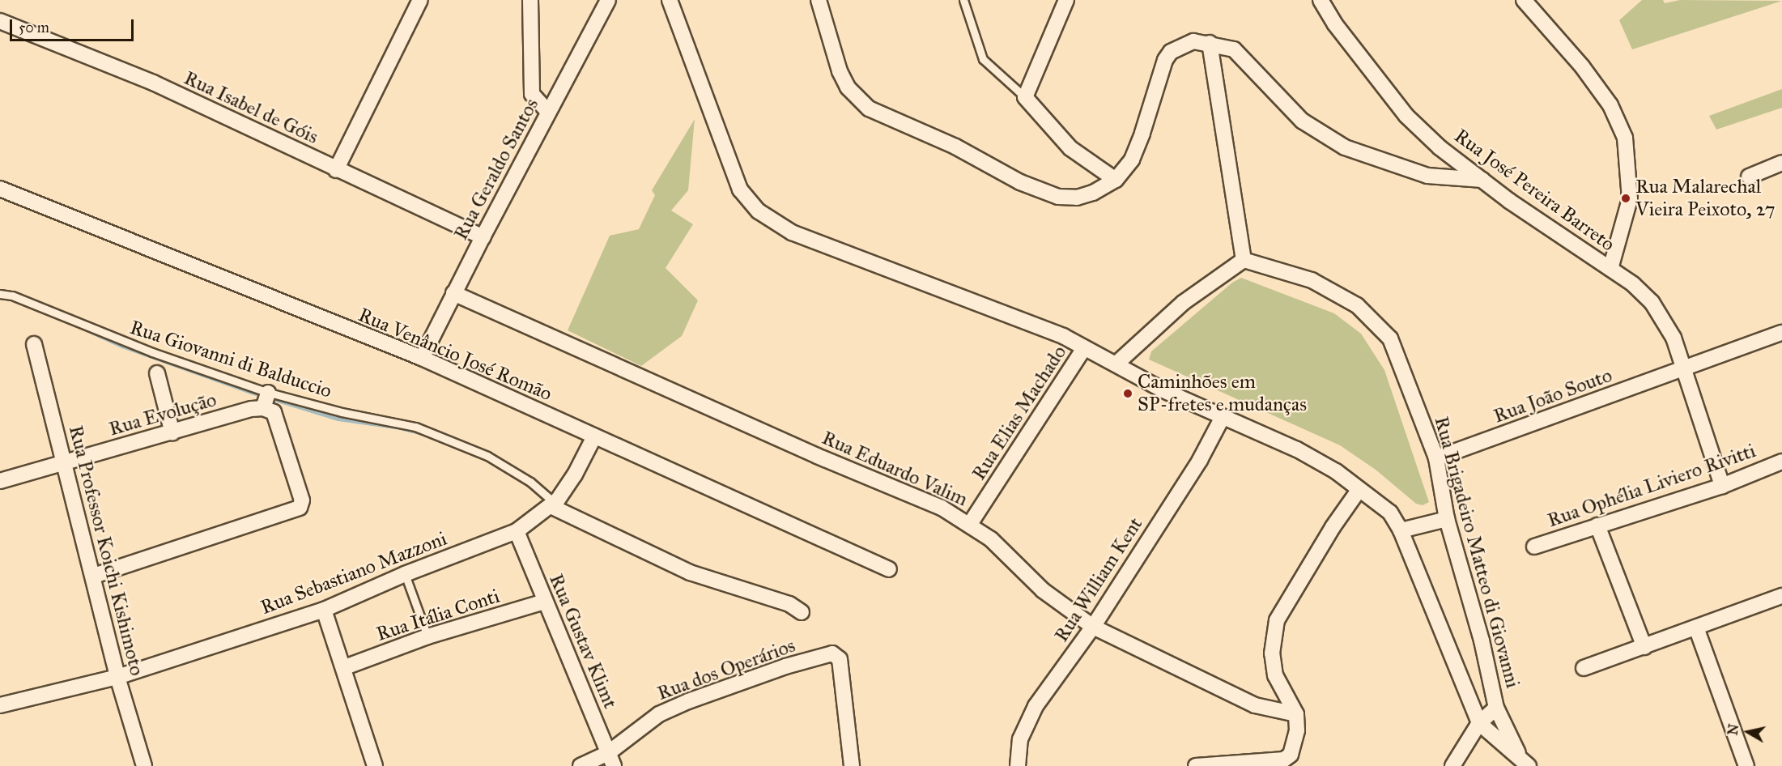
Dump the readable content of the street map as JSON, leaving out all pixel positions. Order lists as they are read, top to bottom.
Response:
{
  "streets": {
    "street": [
      "Rua Isabel de Góis",
      "Rua Geraldo Santos",
      "Rua José Pereira Barreto",
      "Rua Venâncio José Romão",
      "Rua João Souto",
      "Rua Elias Machado",
      "Rua Evolução",
      "Rua Eduardo Valim",
      "Rua Ophélia Liviero Rivitti",
      "Rua Professor Koichi Kishimoto",
      "Rua Brigadeiro Matteo di Giovanni",
      "Rua Sebastiano Mazzoni",
      "Rua William Kent",
      "Rua Itália Conti",
      "Rua Gustav Klimt",
      "Rua dos Operários"
    ],
    "lane": ["Rua Giovanni di Balduccio"]
  },
  "crossings": [
    ["Rua Isabel de Góis", "Rua Geraldo Santos"],
    ["Rua Geraldo Santos", "Rua Venâncio José Romão"],
    ["Rua Geraldo Santos", "Rua Eduardo Valim"],
    ["Rua José Pereira Barreto", "Rua João Souto"],
    ["Rua José Pereira Barreto", "Rua Ophélia Liviero Rivitti"],
    ["Rua Venâncio José Romão", "Rua Sebastiano Mazzoni"],
    ["Rua Giovanni di Balduccio", "Rua Sebastiano Mazzoni"],
    ["Rua João Souto", "Rua Brigadeiro Matteo di Giovanni"],
    ["Rua Elias Machado", "Rua Eduardo Valim"],
    ["Rua Evolução", "Rua Professor Koichi Kishimoto"],
    ["Rua Eduardo Valim", "Rua William Kent"],
    ["Rua Professor Koichi Kishimoto", "Rua Sebastiano Mazzoni"],
    ["Rua Sebastiano Mazzoni", "Rua Gustav Klimt"],
    ["Rua Itália Conti", "Rua Gustav Klimt"],
    ["Rua Gustav Klimt", "Rua dos Operários"]
  ],
  "places": ["Rua Malarechal Vieira Peixoto, 27", "Caminhões em SP-fretes e mudanças"],
  "scale_bar": "50 m",
  "north": "left"
}
